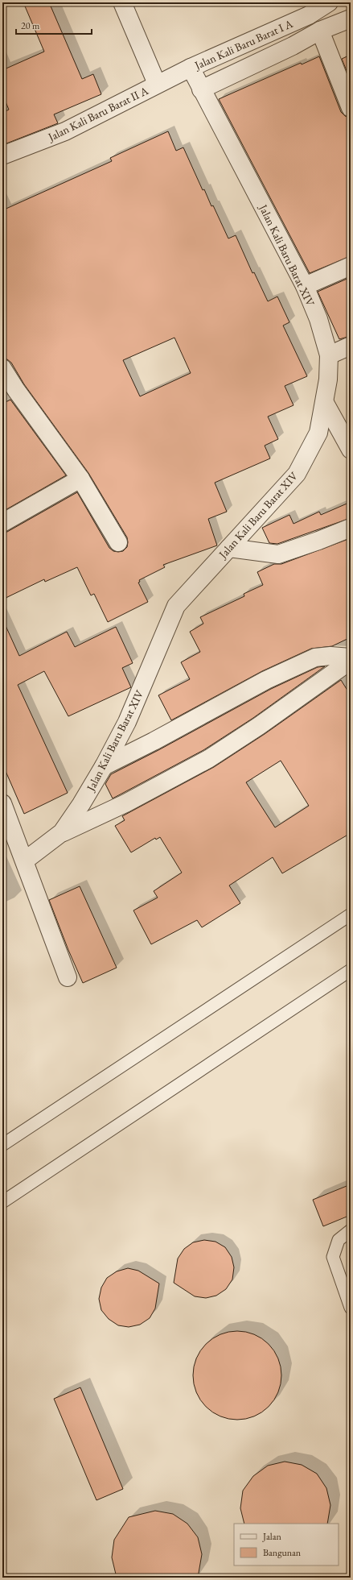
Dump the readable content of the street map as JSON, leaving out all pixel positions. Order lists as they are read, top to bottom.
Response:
{
  "streets": {
    "street": ["Jalan Kali Baru Barat I A", "Jalan Kali Baru Barat II A", "Jalan Kali Baru Barat XIV"]
  },
  "crossings": [
    ["Jalan Kali Baru Barat I A", "Jalan Kali Baru Barat II A"],
    ["Jalan Kali Baru Barat I A", "Jalan Kali Baru Barat XIV"]
  ],
  "legend": ["Jalan", "Bangunan"],
  "scale_bar": "20 m"
}
